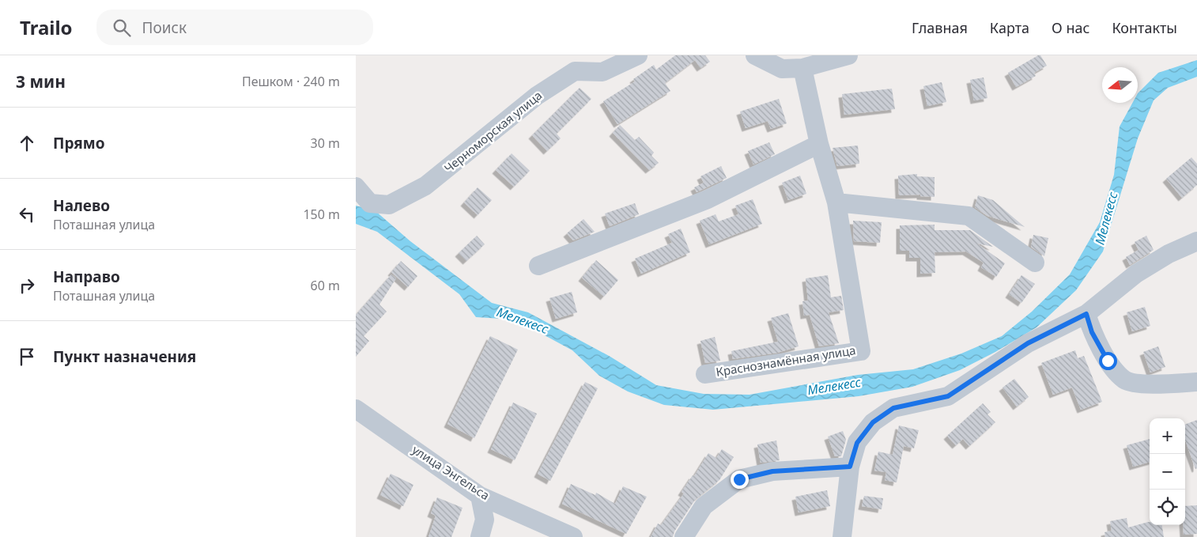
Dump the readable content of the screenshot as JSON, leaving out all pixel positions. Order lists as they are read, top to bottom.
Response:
{
  "streets": {
    "street": ["Черноморская улица", "Краснознамённая улица", "улица Энгельса"]
  },
  "water": ["Мелекесс"],
  "north": "left",
  "page": {
    "header": "Trailo",
    "search": "Поиск",
    "nav": [
      "Главная",
      "Карта",
      "О нас",
      "Контакты"
    ],
    "heading": ["3 мин", "Пешком · 240 m"],
    "list": [
      ["Прямо", "30 m"],
      ["Налево", "Поташная улица", "150 m"],
      ["Направо", "Поташная улица", "60 m"],
      "Пункт назначения"
    ],
    "map_buttons": ["+", "−"]
  }
}
